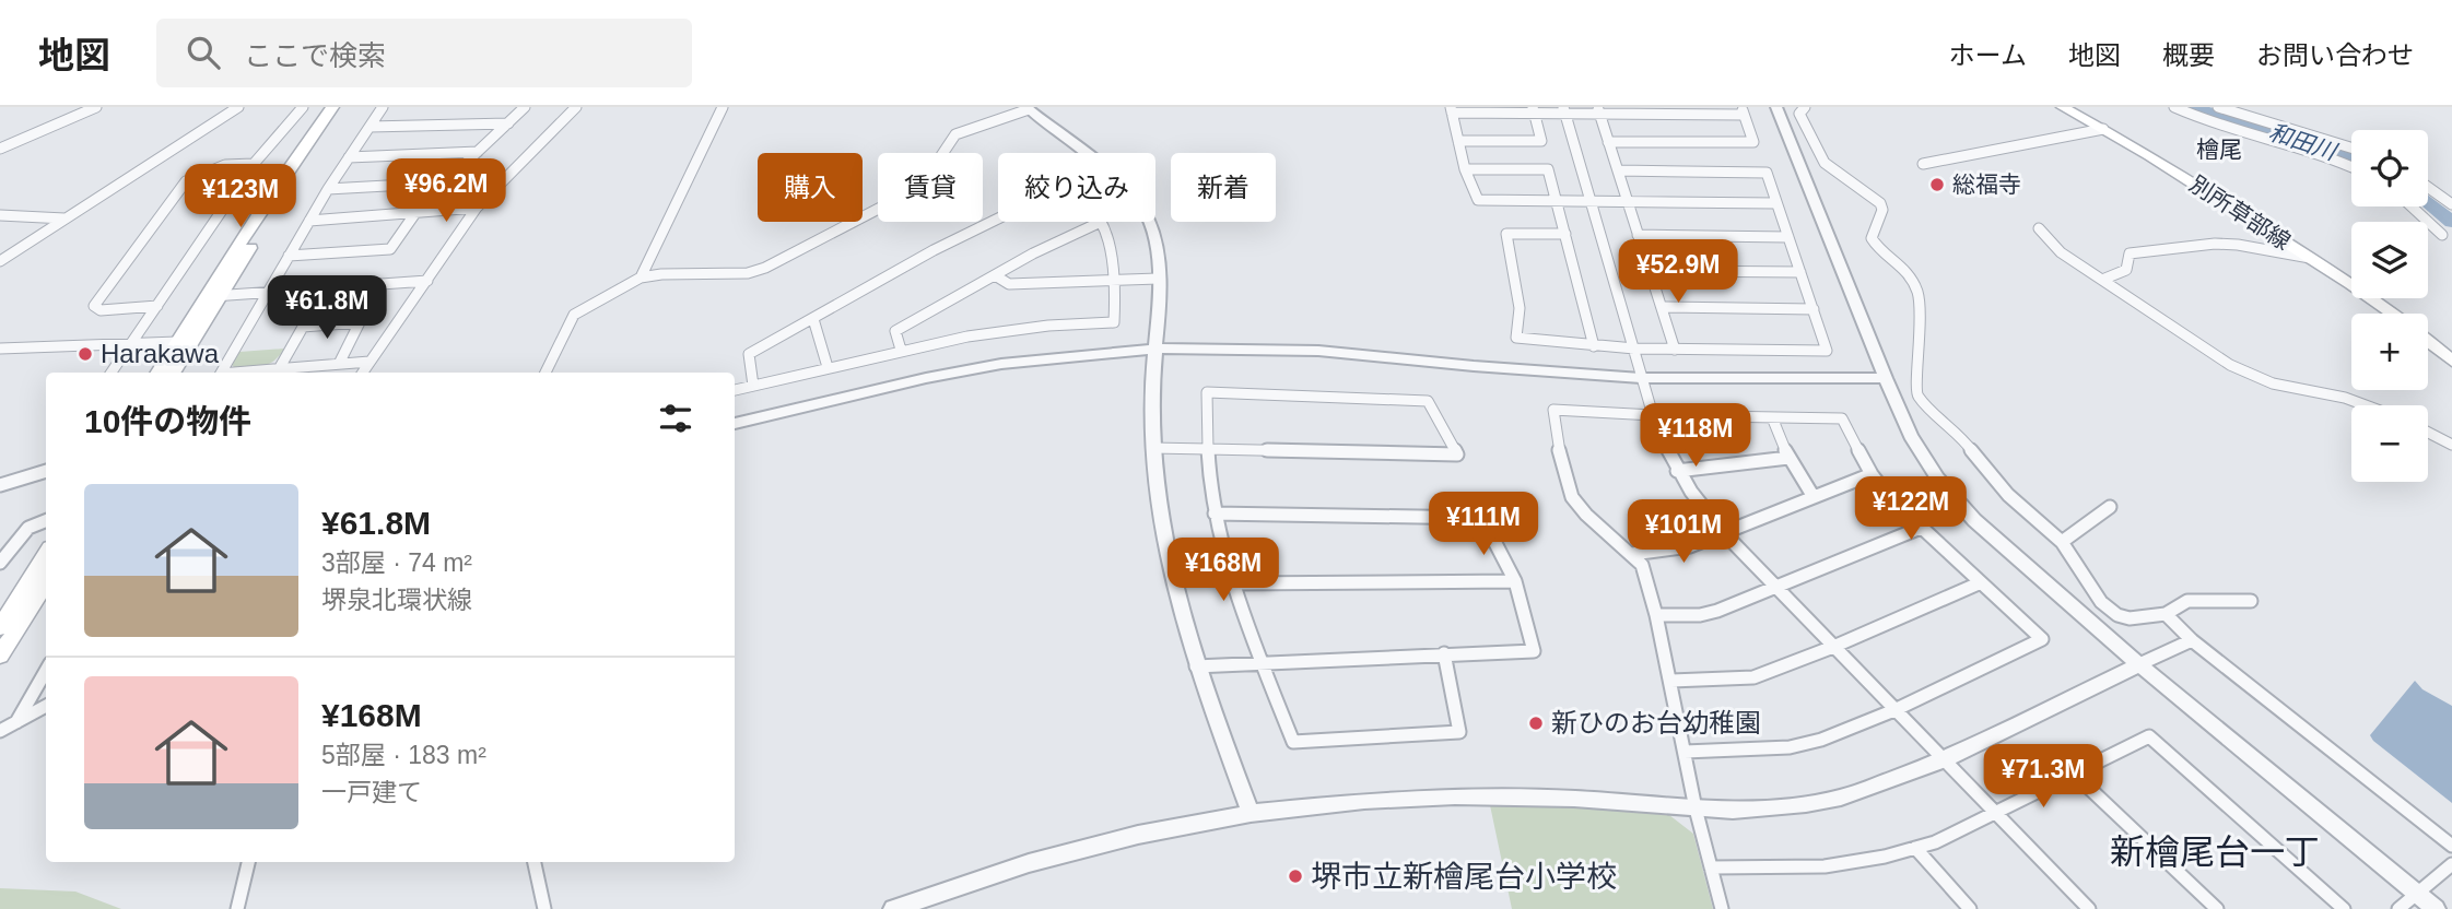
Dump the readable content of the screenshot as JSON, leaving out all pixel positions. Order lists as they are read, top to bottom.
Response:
{
  "streets": {
    "main road": ["別所草部線"]
  },
  "districts": ["檜尾", "新檜尾台一丁"],
  "water": ["和田川"],
  "places": [
    "総福寺",
    "Harakawa",
    "新ひのお台幼稚園",
    "堺市立新檜尾台小学校"
  ],
  "page": {
    "header": "地図",
    "search": "ここで検索",
    "nav": [
      "ホーム",
      "地図",
      "概要",
      "お問い合わせ"
    ],
    "map_buttons": ["+", "−"],
    "chip": [
      "購入",
      "賃貸",
      "絞り込み",
      "新着"
    ],
    "price": [
      "¥96.2M",
      "¥123M",
      "¥52.9M",
      "¥61.8M",
      "¥118M",
      "¥122M",
      "¥111M",
      "¥101M",
      "¥168M",
      "¥71.3M"
    ],
    "heading": "10件の物件",
    "list": [
      {
        "name": "¥61.8M",
        "note": "3部屋 · 74 m² · 堺泉北環状線"
      },
      {
        "name": "¥168M",
        "note": "5部屋 · 183 m² · 一戸建て"
      }
    ]
  }
}
